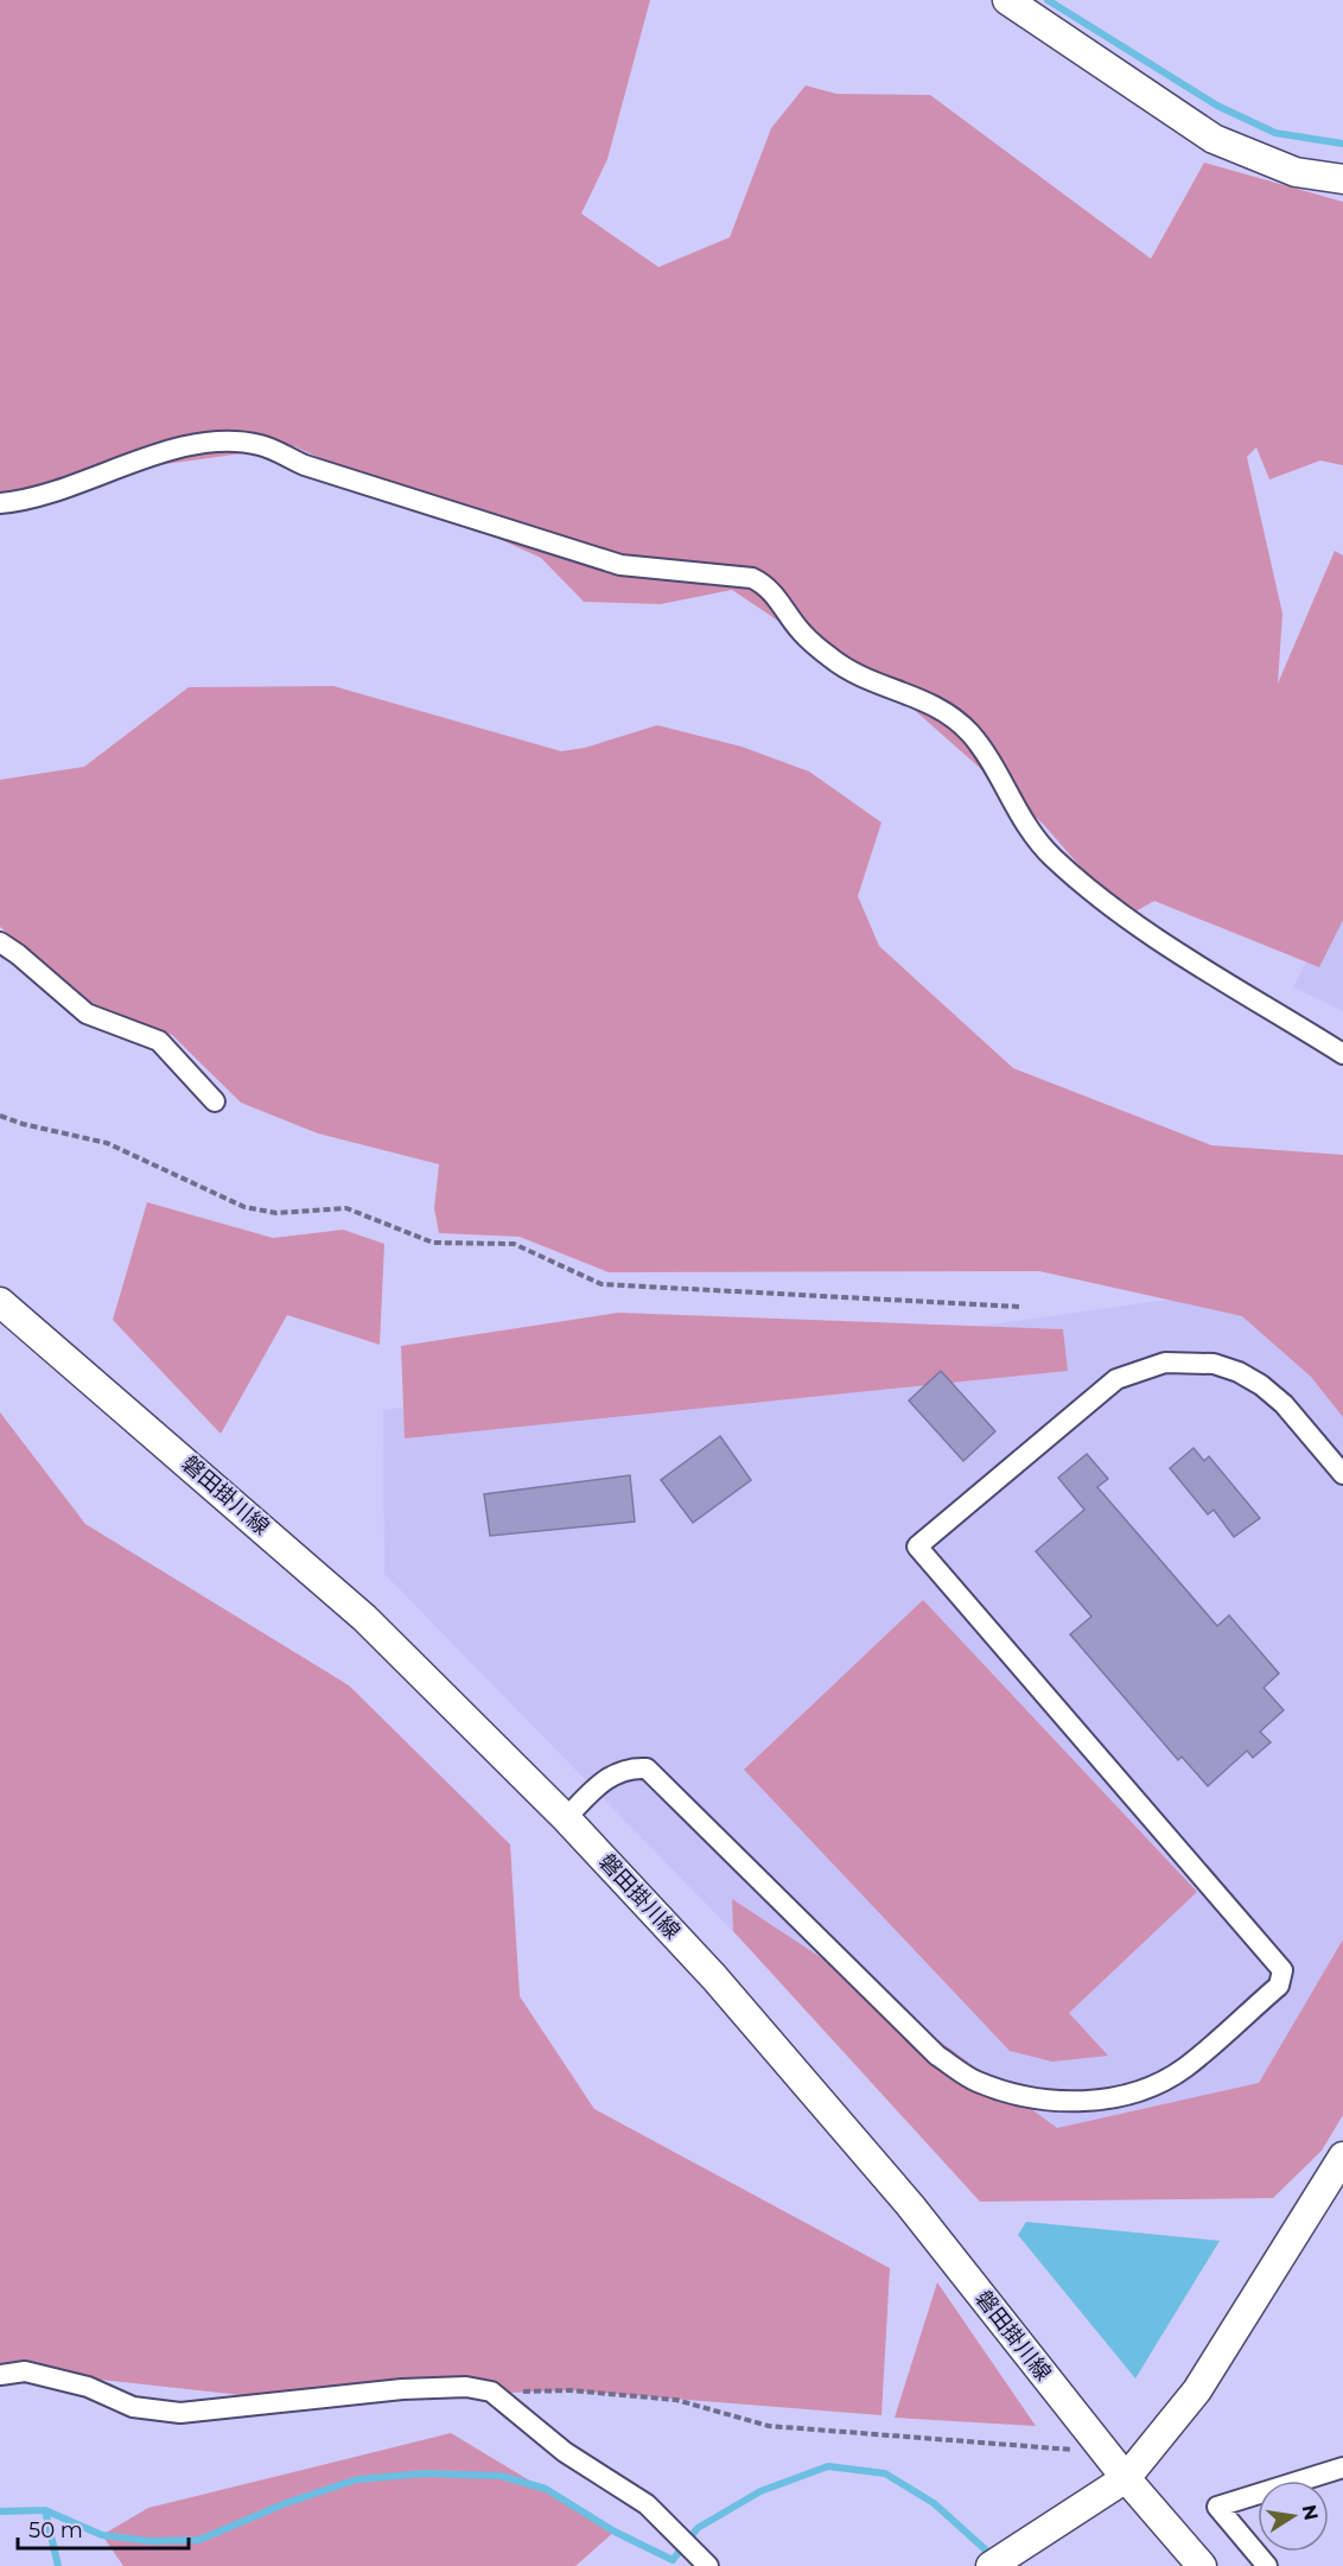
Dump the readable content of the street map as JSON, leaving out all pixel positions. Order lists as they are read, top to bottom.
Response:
{
  "streets": {
    "main road": ["磐田掛川線"]
  },
  "scale_bar": "50 m",
  "north": "right"
}
